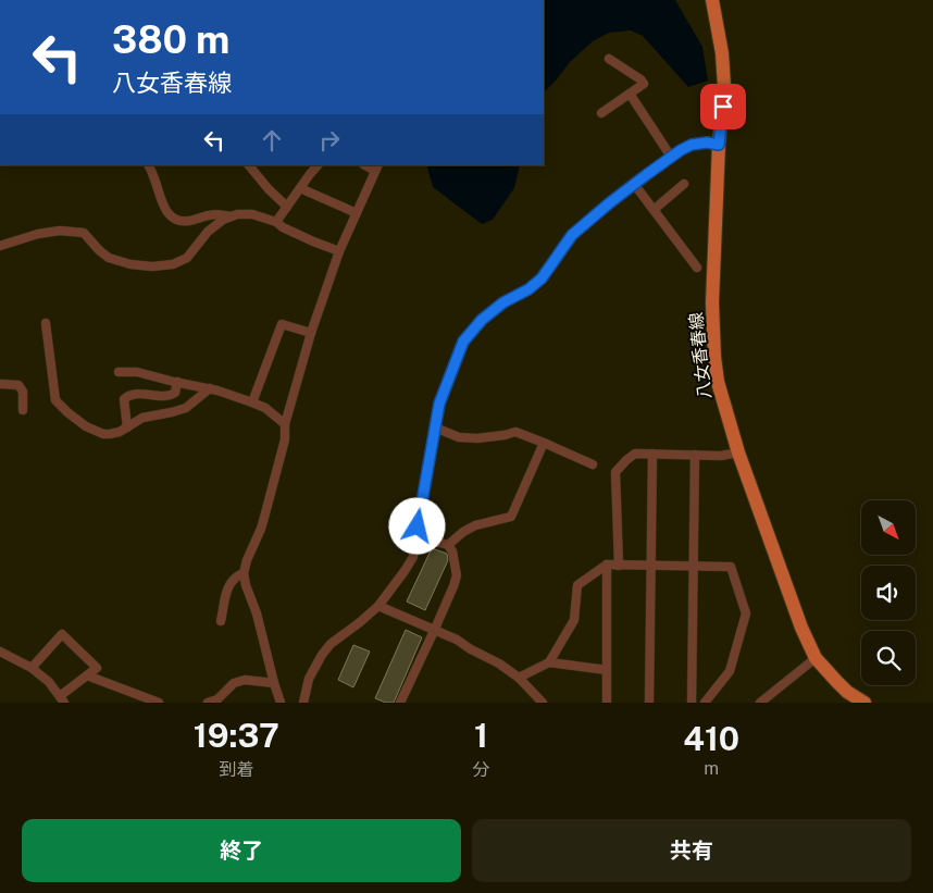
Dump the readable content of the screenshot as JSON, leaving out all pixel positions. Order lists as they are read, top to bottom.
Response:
{
  "streets": {
    "main road": ["八女香春線"]
  },
  "north": "bottom right",
  "page": {
    "turn": ["380 m", "八女香春線"],
    "eta": [
      "19:37",
      "到着",
      "1",
      "分",
      "410",
      "m"
    ],
    "buttons": ["終了", "共有"]
  }
}
